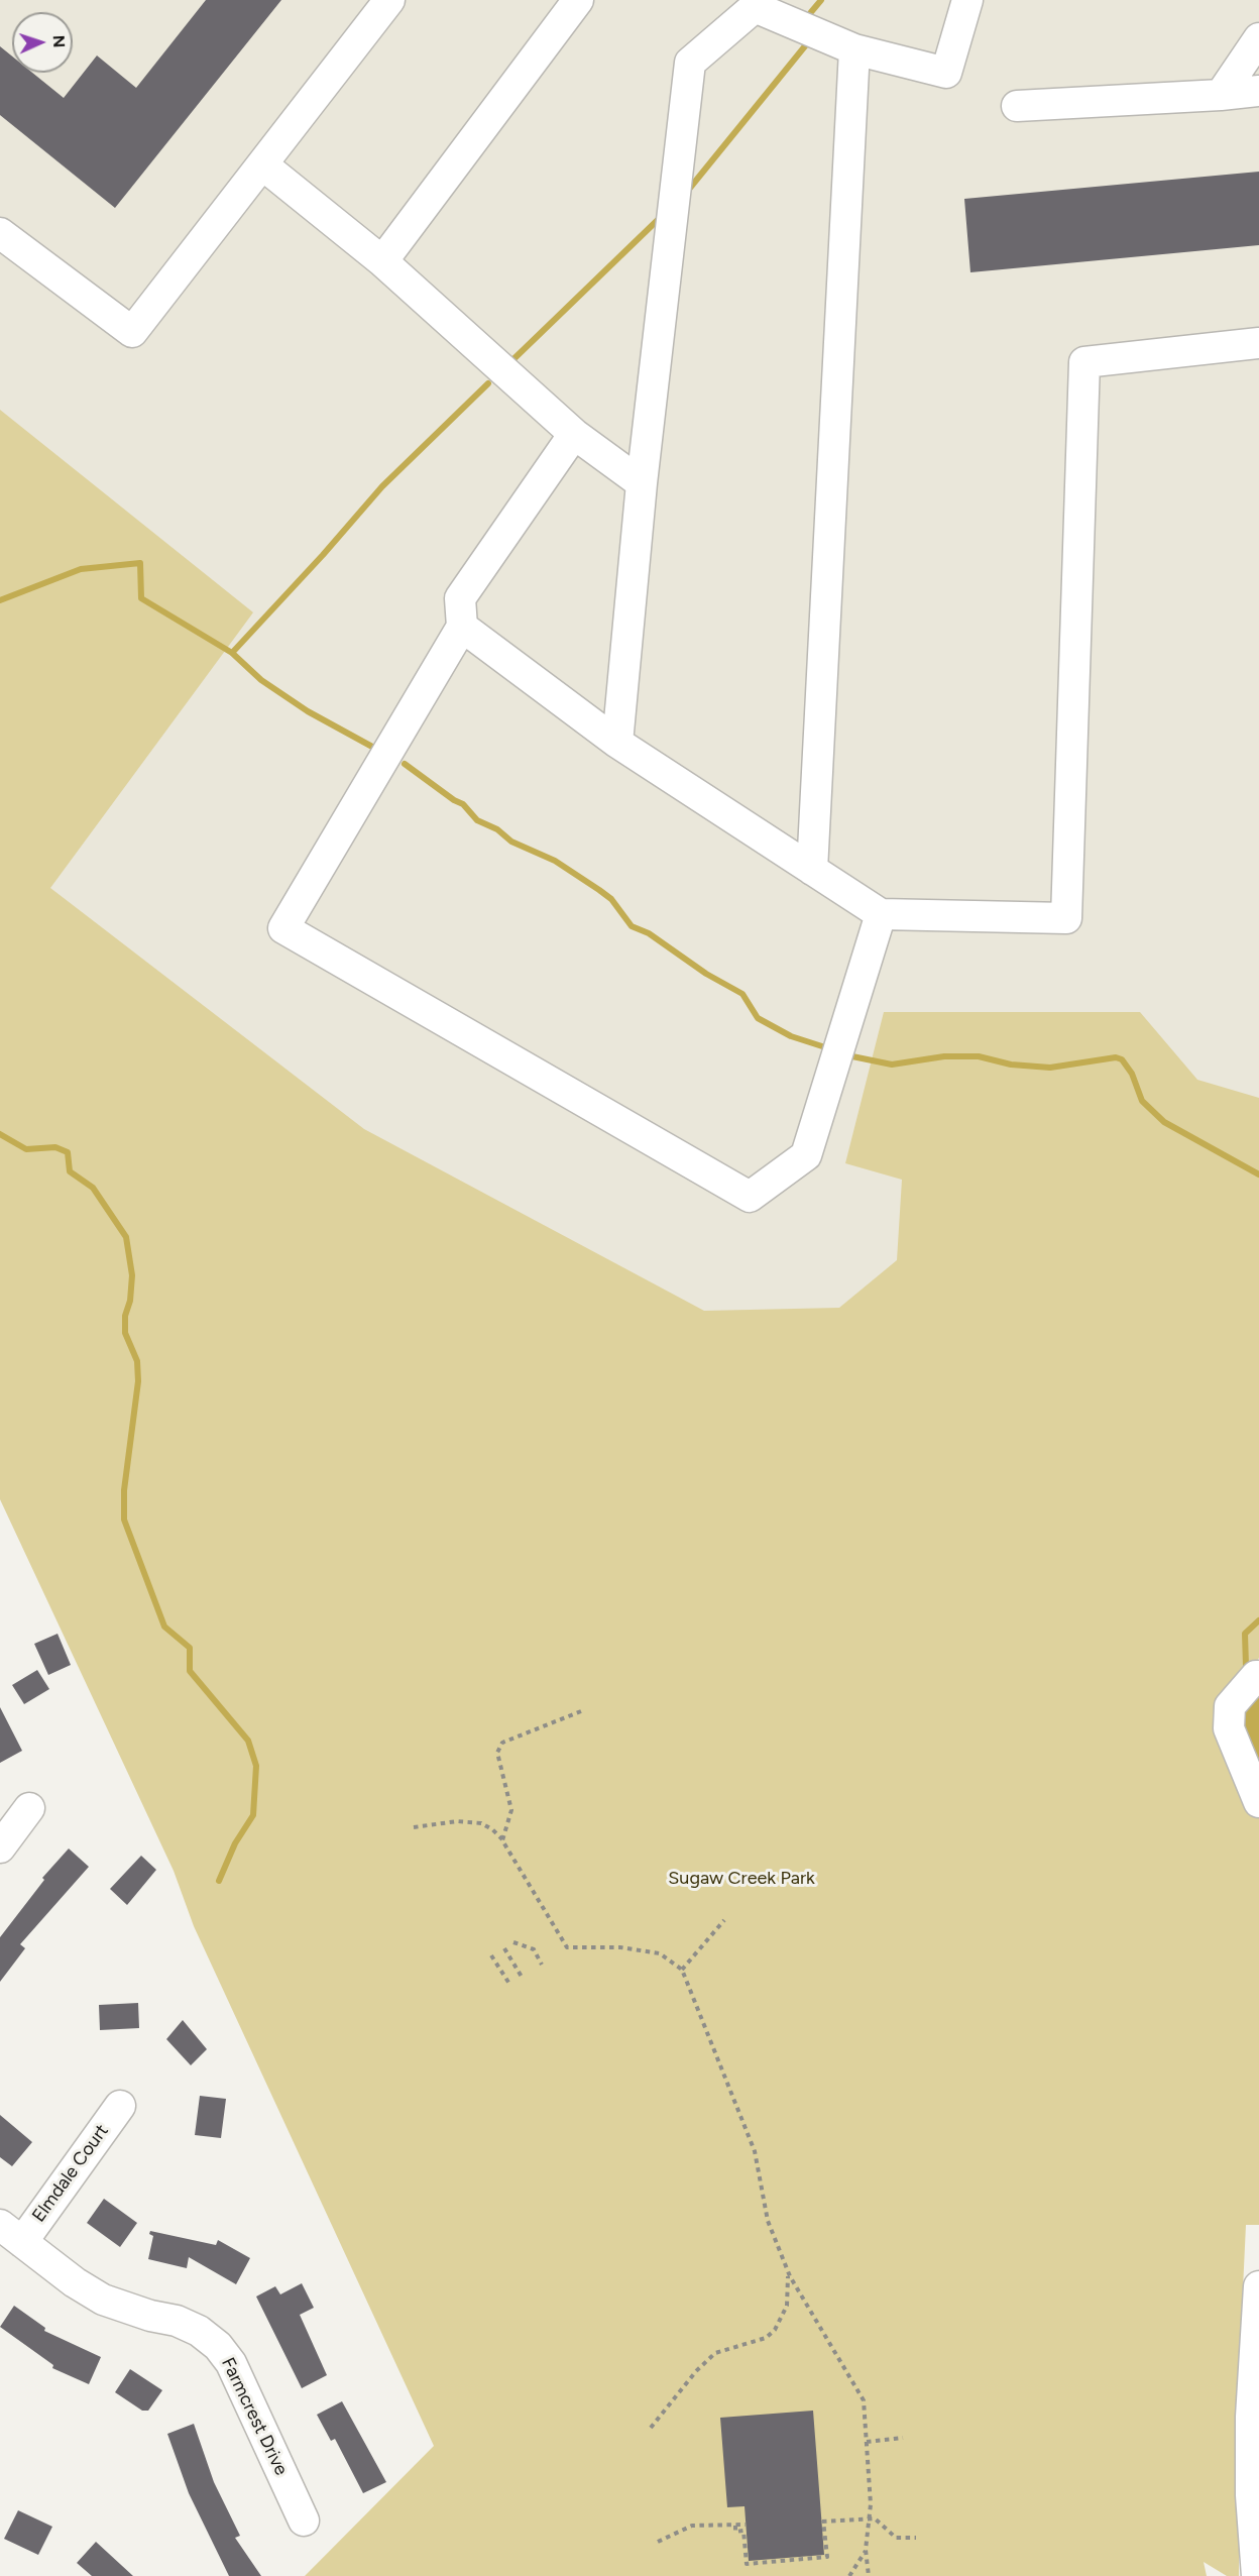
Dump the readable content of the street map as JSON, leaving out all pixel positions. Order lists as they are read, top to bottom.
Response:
{
  "streets": {
    "street": ["Elmdale Court", "Farmcrest Drive"]
  },
  "crossings": [
    ["Elmdale Court", "Farmcrest Drive"]
  ],
  "parks": ["Sugaw Creek Park"],
  "north": "right"
}
